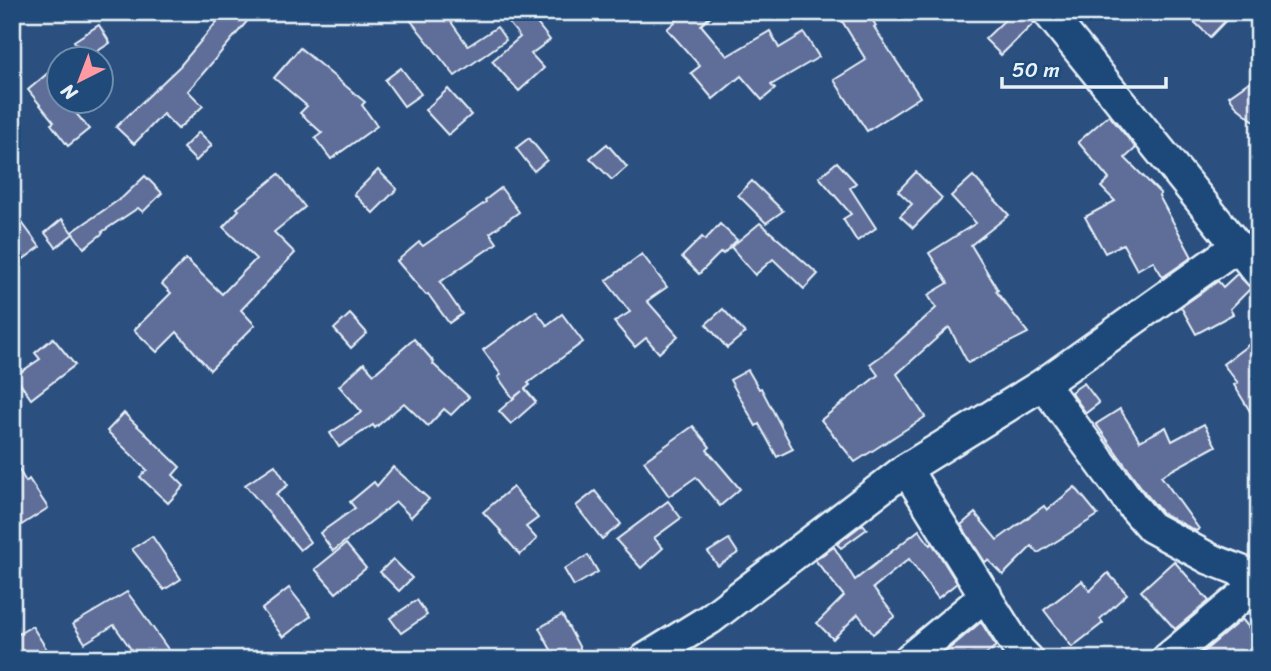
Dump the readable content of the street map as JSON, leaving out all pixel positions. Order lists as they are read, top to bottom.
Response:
{
  "scale_bar": "50 m",
  "north": "bottom left"
}
